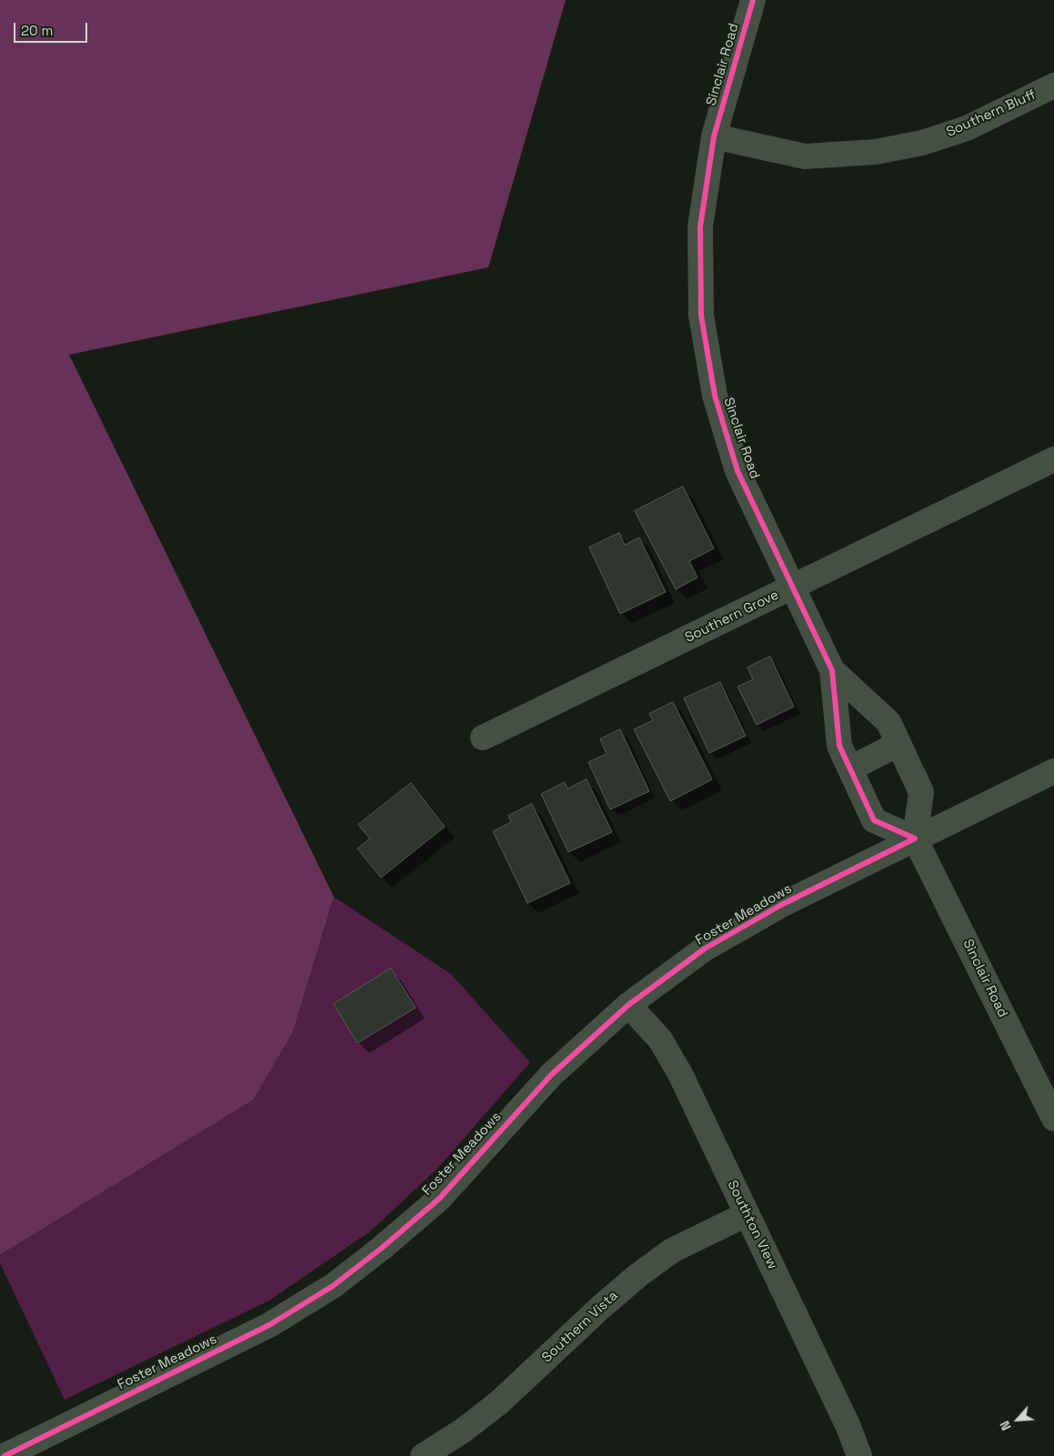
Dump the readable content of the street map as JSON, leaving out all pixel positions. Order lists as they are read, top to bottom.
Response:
{
  "streets": {
    "street": [
      "Sinclair Road",
      "Southern Bluff",
      "Southern Grove",
      "Foster Meadows",
      "Southton View",
      "Southern Vista"
    ]
  },
  "crossings": [
    ["Sinclair Road", "Southern Bluff"],
    ["Sinclair Road", "Southern Grove"],
    ["Sinclair Road", "Foster Meadows"],
    ["Foster Meadows", "Southton View"],
    ["Southton View", "Southern Vista"]
  ],
  "scale_bar": "20 m",
  "north": "bottom left"
}
